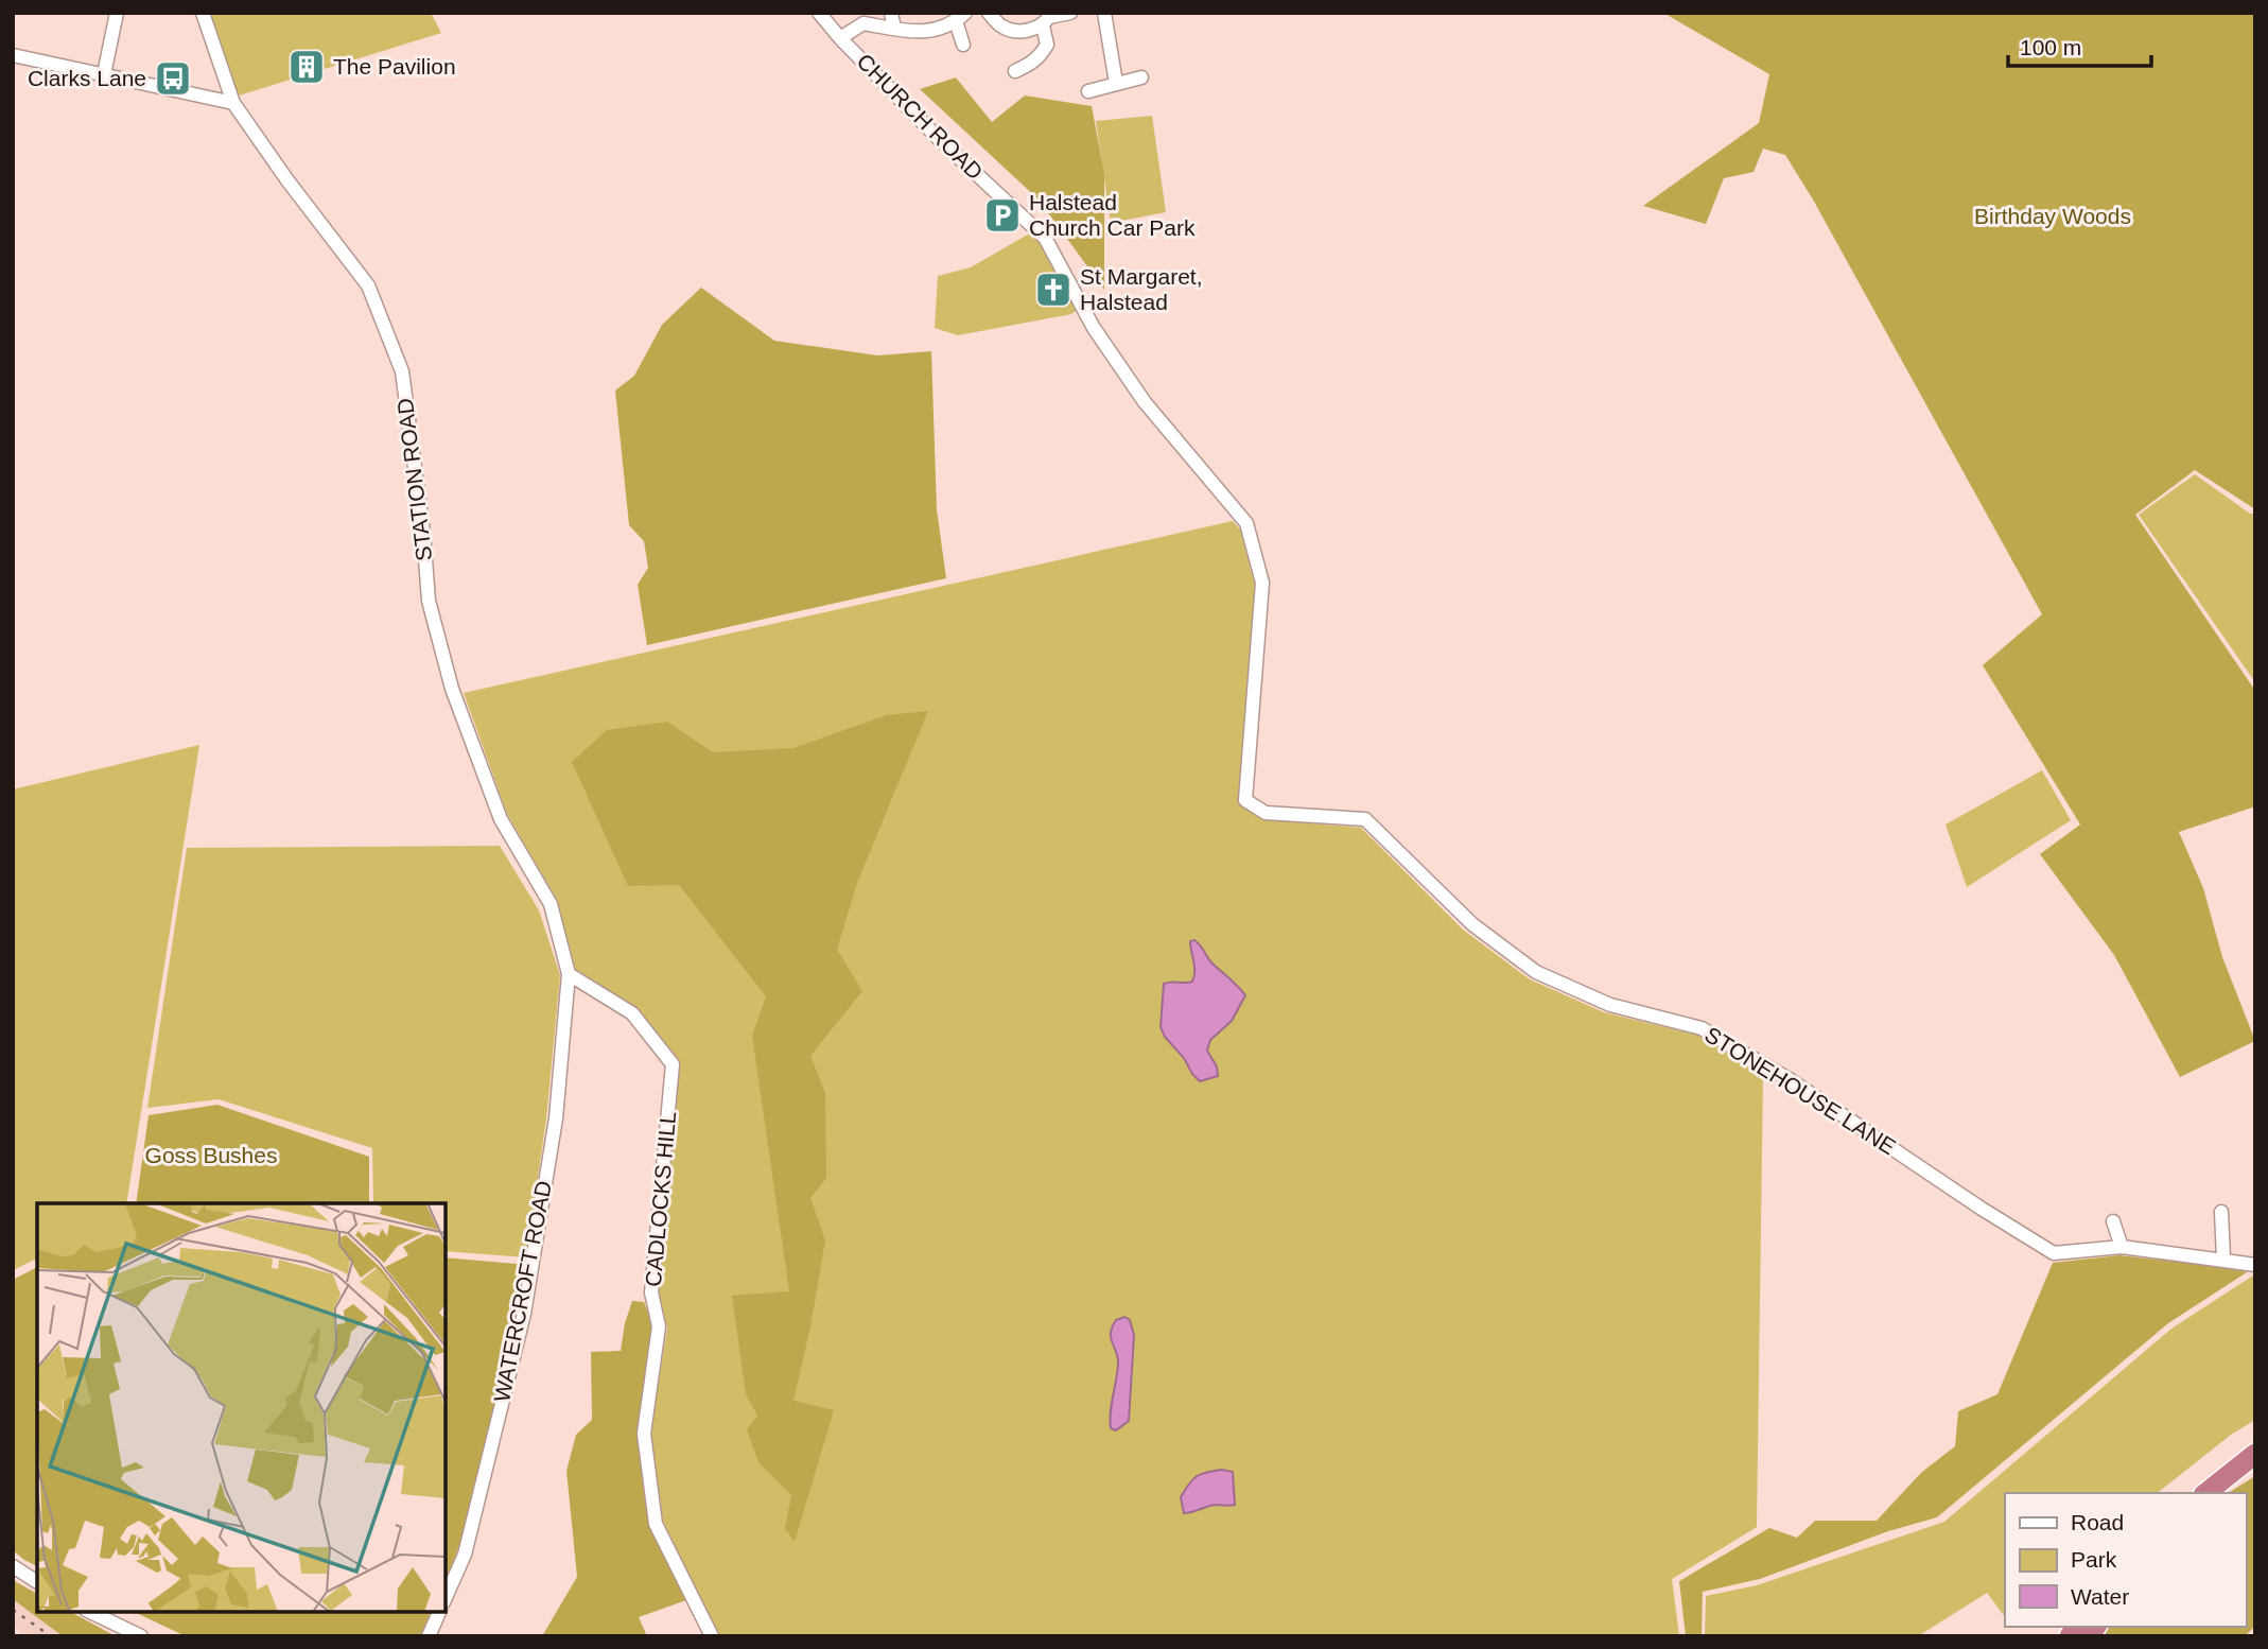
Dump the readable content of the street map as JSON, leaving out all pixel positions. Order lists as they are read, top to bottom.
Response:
{
  "streets": {
    "street": [
      "CHURCH ROAD",
      "STATION ROAD",
      "STONEHOUSE LANE",
      "CADLOCKS HILL",
      "WATERCROFT ROAD"
    ]
  },
  "crossings": [
    ["CHURCH ROAD", "STONEHOUSE LANE"],
    ["STATION ROAD", "CADLOCKS HILL"],
    ["STATION ROAD", "WATERCROFT ROAD"],
    ["CADLOCKS HILL", "WATERCROFT ROAD"]
  ],
  "parks": ["Birthday Woods", "Goss Bushes"],
  "places": {
    "building": ["The Pavilion"],
    "bus stop": ["Clarks Lane"],
    "parking": ["Halstead Church Car Park"],
    "church": ["St Margaret, Halstead"]
  },
  "legend": ["Road", "Park", "Water"],
  "scale_bar": "100 m"
}
